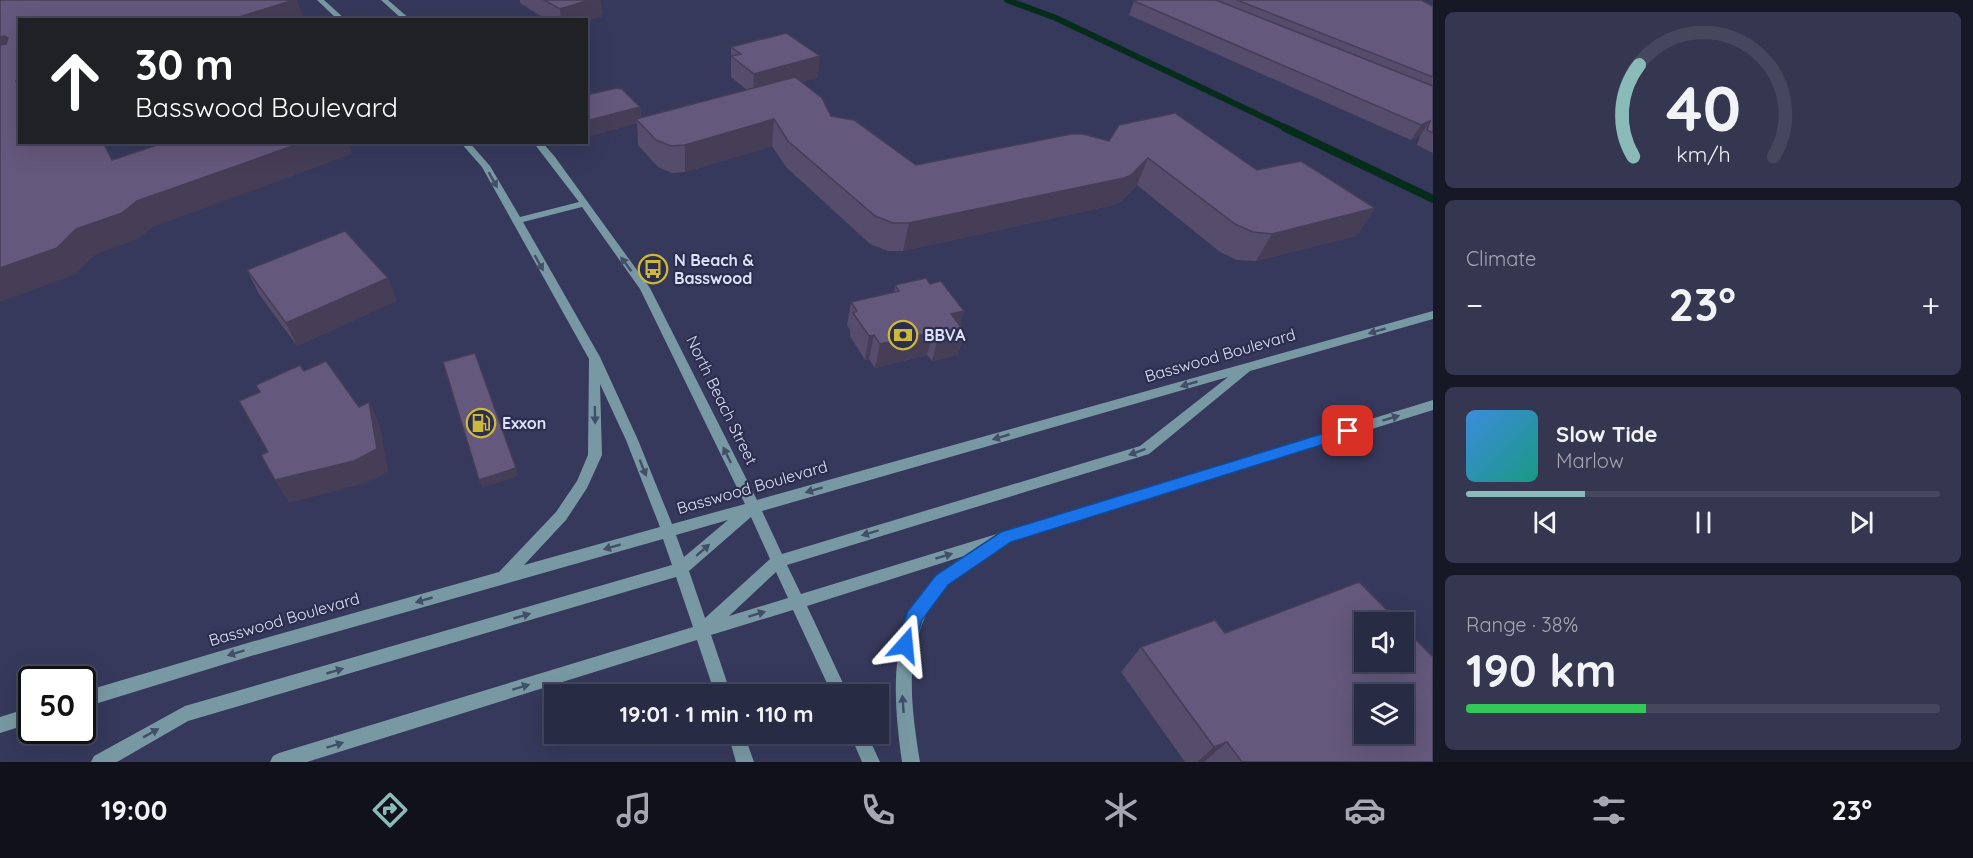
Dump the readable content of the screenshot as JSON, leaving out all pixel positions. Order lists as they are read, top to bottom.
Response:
{
  "streets": {
    "main road": ["Basswood Boulevard", "North Beach Street"]
  },
  "crossings": [
    ["Basswood Boulevard", "North Beach Street"]
  ],
  "places": {
    "bus stop": ["N Beach & Basswood"],
    "bank": ["BBVA"],
    "fuel station": ["Exxon"]
  },
  "page": {
    "turn": ["30 m", "Basswood Boulevard"],
    "tile": [
      "Climate",
      ["Range · 38%", "190 km"]
    ],
    "heat": ["−", "23°", "+"],
    "song": ["Slow Tide", "Marlow"],
    "limit": "50",
    "trip": "19:01 · 1 min · 110 m",
    "tabs": ["19:00", "23°"],
    "gauge": ["40", "km/h"]
  }
}
